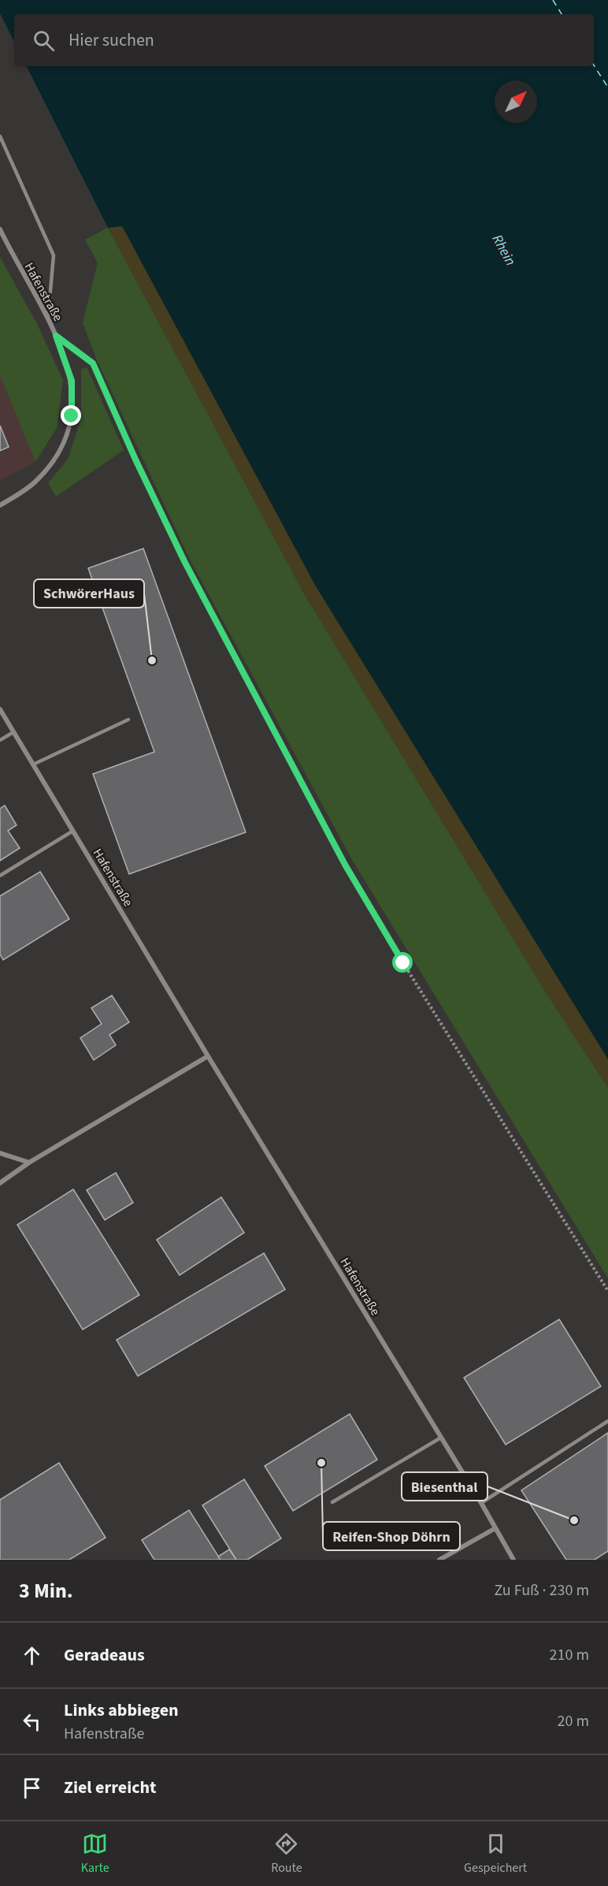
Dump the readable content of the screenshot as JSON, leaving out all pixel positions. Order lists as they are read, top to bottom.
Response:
{
  "streets": {
    "street": ["Hafenstraße"]
  },
  "water": ["Rhein"],
  "places": ["SchwörerHaus", "Reifen-Shop Döhrn", "Biesenthal"],
  "north": "top right",
  "page": {
    "search": "Hier suchen",
    "heading": ["3 Min.", "Zu Fuß · 230 m"],
    "list": [
      ["Geradeaus", "210 m"],
      ["Links abbiegen", "Hafenstraße", "20 m"],
      "Ziel erreicht"
    ],
    "nav": ["Karte", "Route", "Gespeichert"]
  }
}
